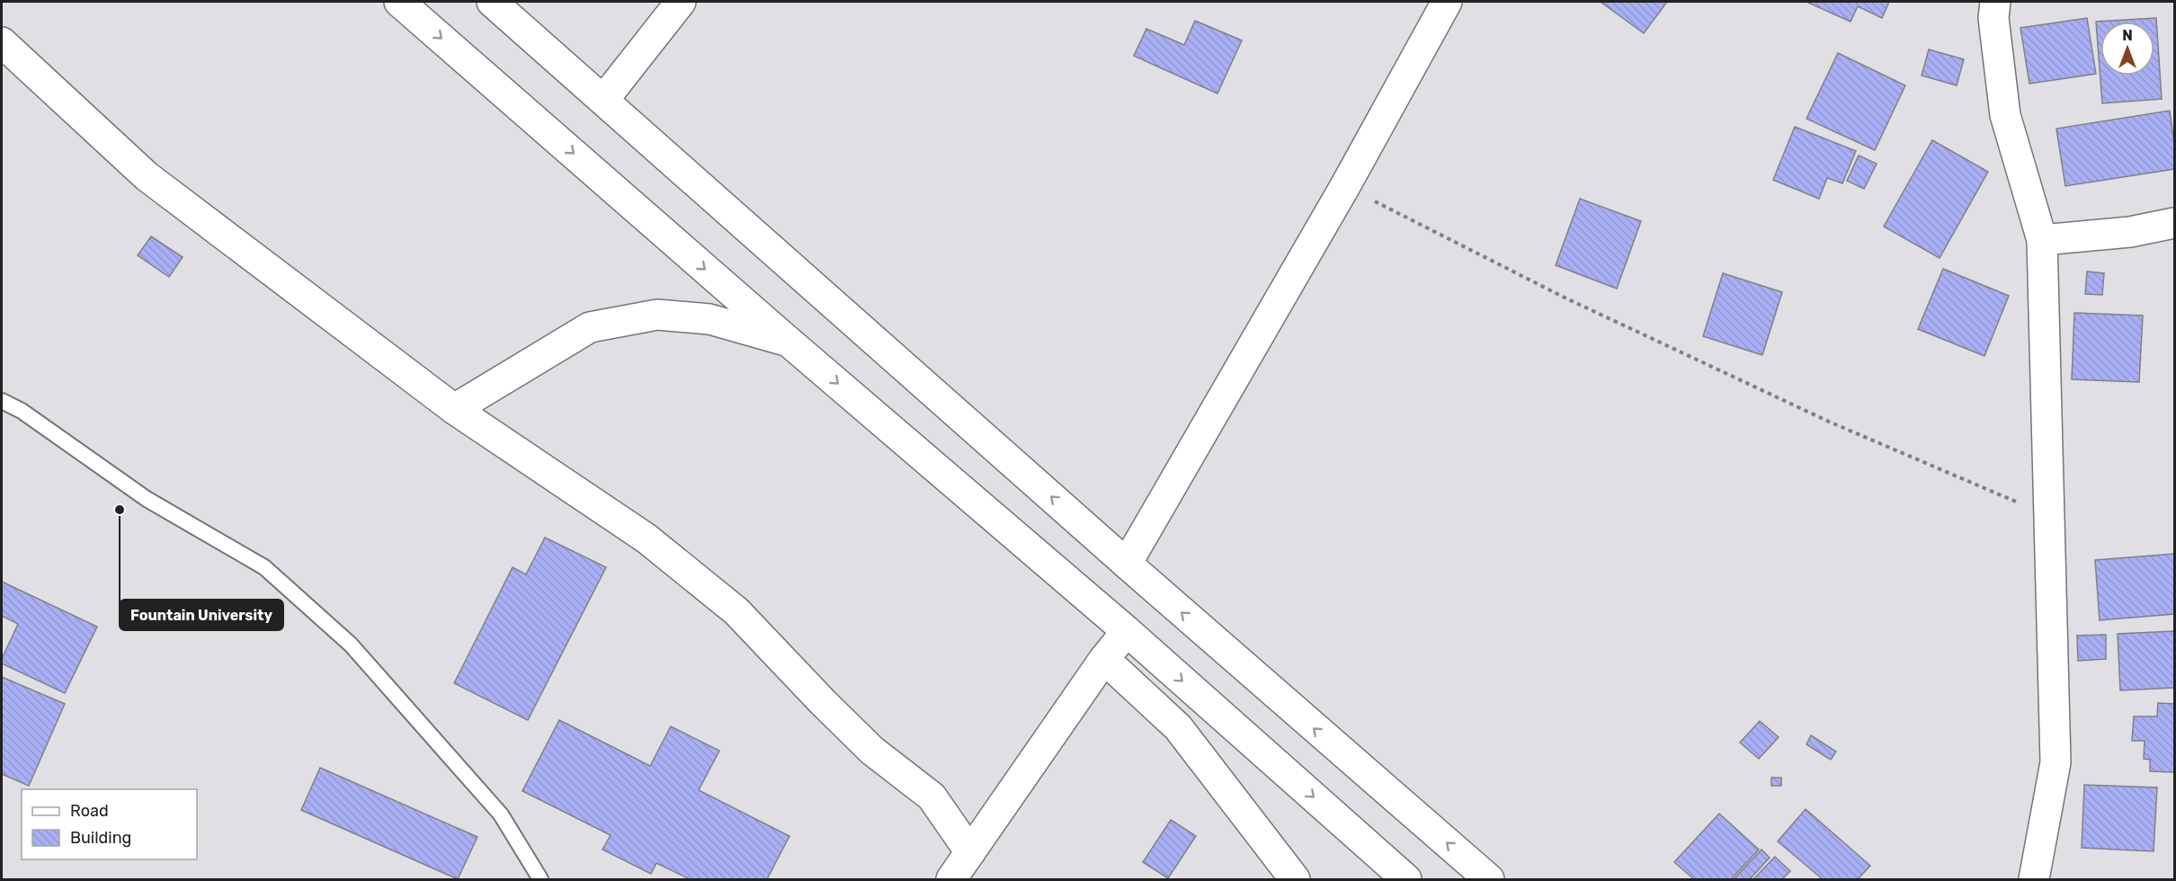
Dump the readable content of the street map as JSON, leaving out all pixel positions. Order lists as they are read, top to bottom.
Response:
{
  "places": ["Fountain University"],
  "legend": ["Road", "Building"],
  "north": "top"
}
